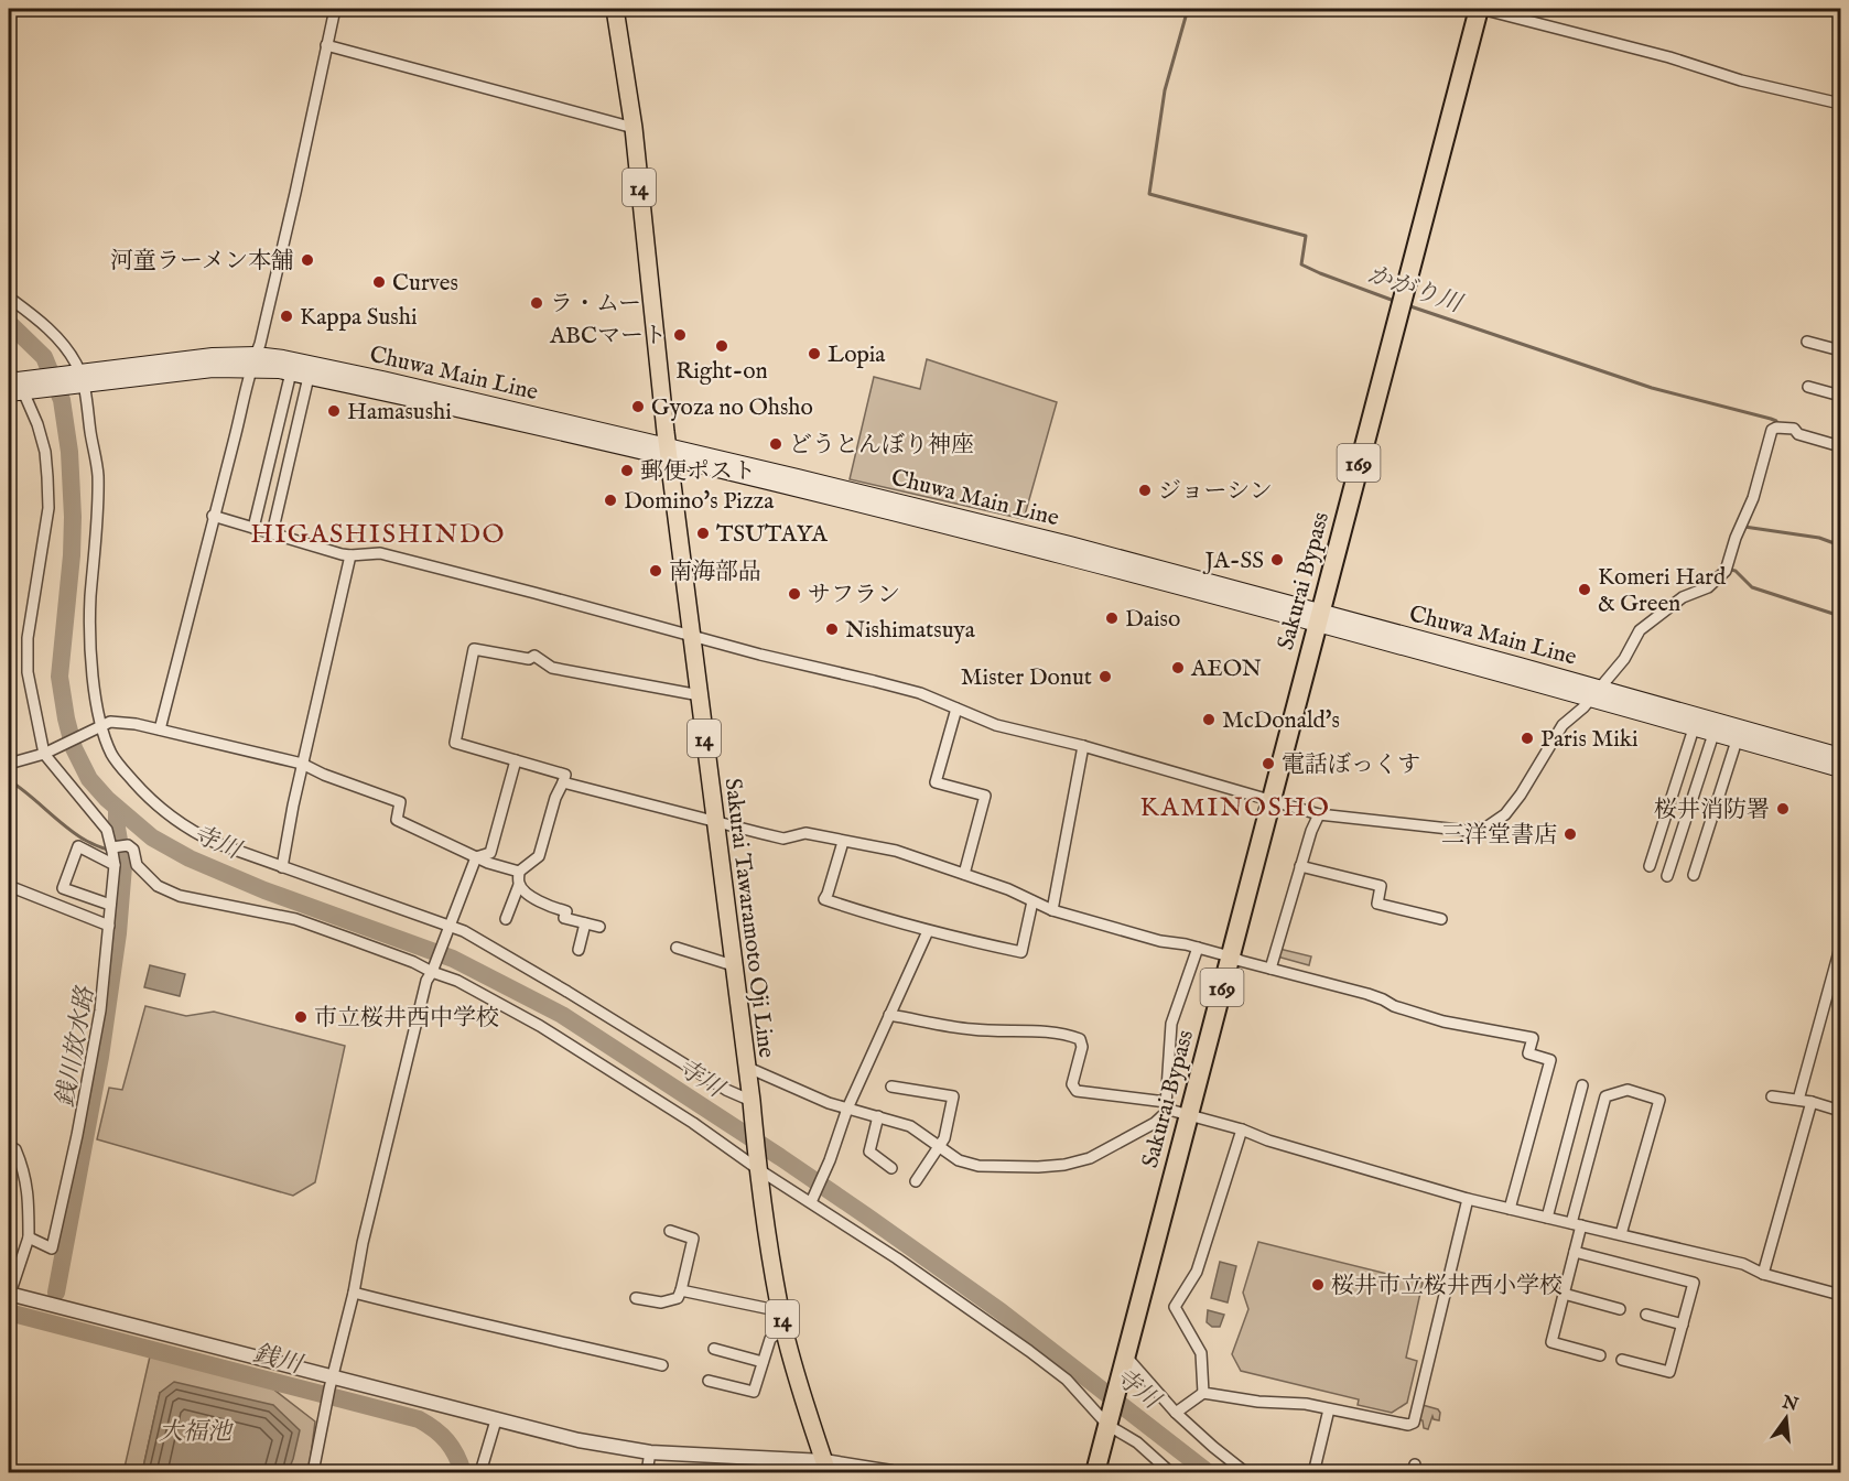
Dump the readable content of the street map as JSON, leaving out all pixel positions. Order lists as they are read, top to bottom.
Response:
{
  "streets": {
    "highway": ["169", "Sakurai Bypass"],
    "main road": ["14", "Chuwa Main Line", "Sakurai Tawaramoto Oji Line"]
  },
  "crossings": [
    ["Chuwa Main Line", "Sakurai Bypass"],
    ["Chuwa Main Line", "Sakurai Tawaramoto Oji Line"]
  ],
  "districts": ["HIGASHISHINDO", "KAMINOSHO"],
  "water": [
    "かがり川",
    "寺川",
    "銭川放水路",
    "銭川",
    "大福池"
  ],
  "places": [
    "河童ラーメン本舗",
    "Curves",
    "ラ・ムー",
    "Kappa Sushi",
    "ABCマート",
    "Right-on",
    "Lopia",
    "Gyoza no Ohsho",
    "Hamasushi",
    "どうとんぼり神座",
    "郵便ポスト",
    "ジョーシン",
    "Domino's Pizza",
    "TSUTAYA",
    "JA-SS",
    "南海部品",
    "Komeri Hard & Green",
    "サフラン",
    "Daiso",
    "Nishimatsuya",
    "AEON",
    "Mister Donut",
    "McDonald's",
    "Paris Miki",
    "電話ぼっくす",
    "桜井消防署",
    "三洋堂書店",
    "市立桜井西中学校",
    "桜井市立桜井西小学校"
  ],
  "north": "top"
}
